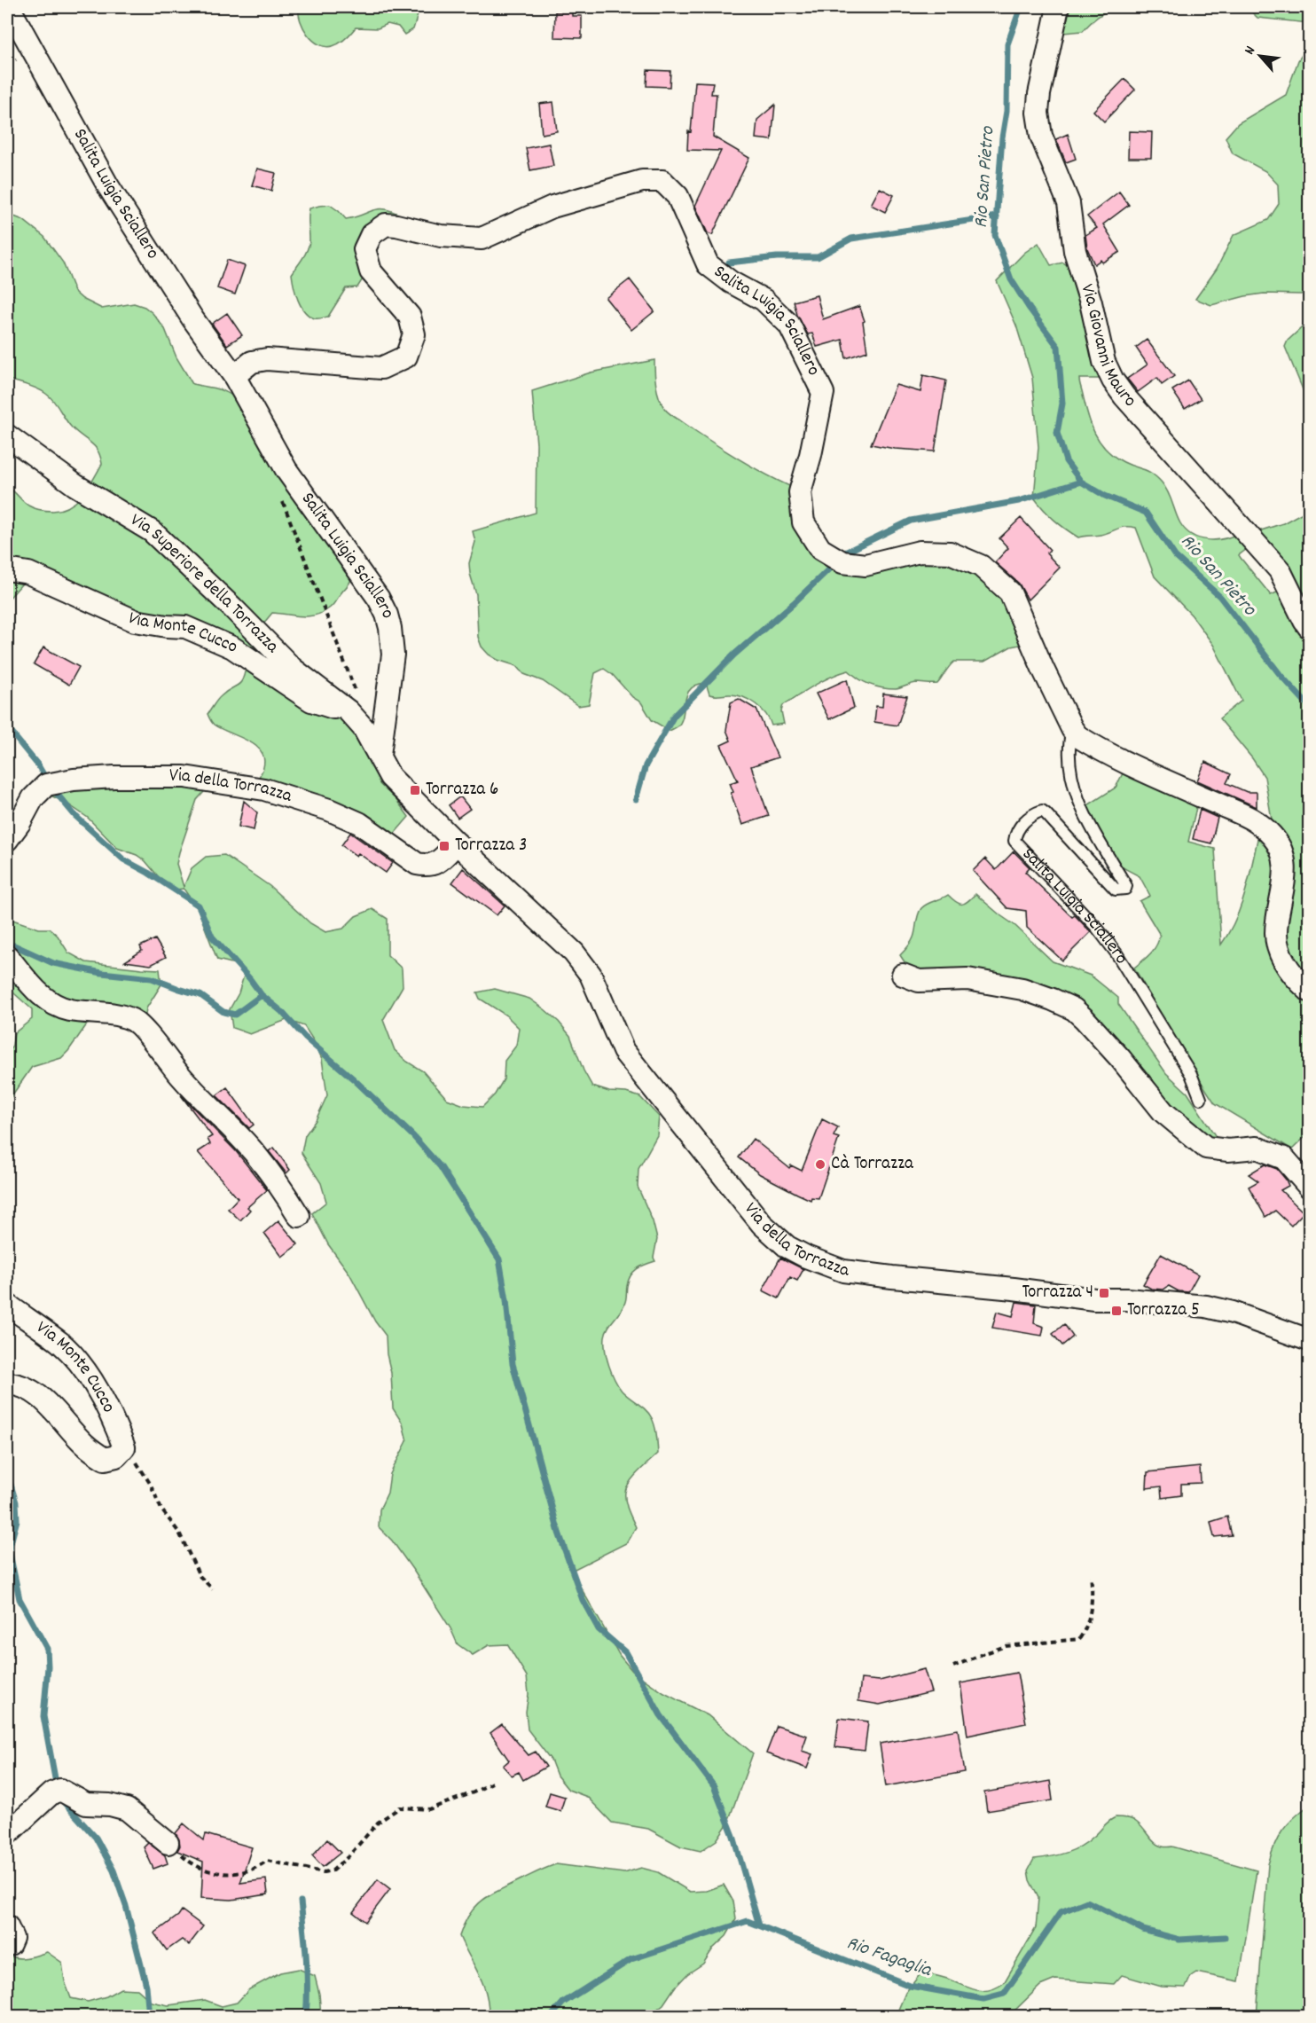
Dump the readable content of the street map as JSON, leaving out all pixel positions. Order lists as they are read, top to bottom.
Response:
{
  "streets": {
    "street": [
      "Salita Luigia Sciallero",
      "Via Giovanni Mauro",
      "Via Superiore della Torrazza",
      "Via Monte Cucco",
      "Via della Torrazza"
    ]
  },
  "crossings": [
    ["Salita Luigia Sciallero", "Via Superiore della Torrazza"],
    ["Salita Luigia Sciallero", "Via della Torrazza"],
    ["Via Superiore della Torrazza", "Via Monte Cucco"],
    ["Via Superiore della Torrazza", "Via della Torrazza"]
  ],
  "water": ["Rio San Pietro", "Rio Fagaglia"],
  "places": {
    "transit": [
      "Torrazza 6",
      "Torrazza 3",
      "Torrazza 4",
      "Torrazza 5"
    ],
    "other": ["Cà Torrazza"]
  },
  "north": "top left"
}
